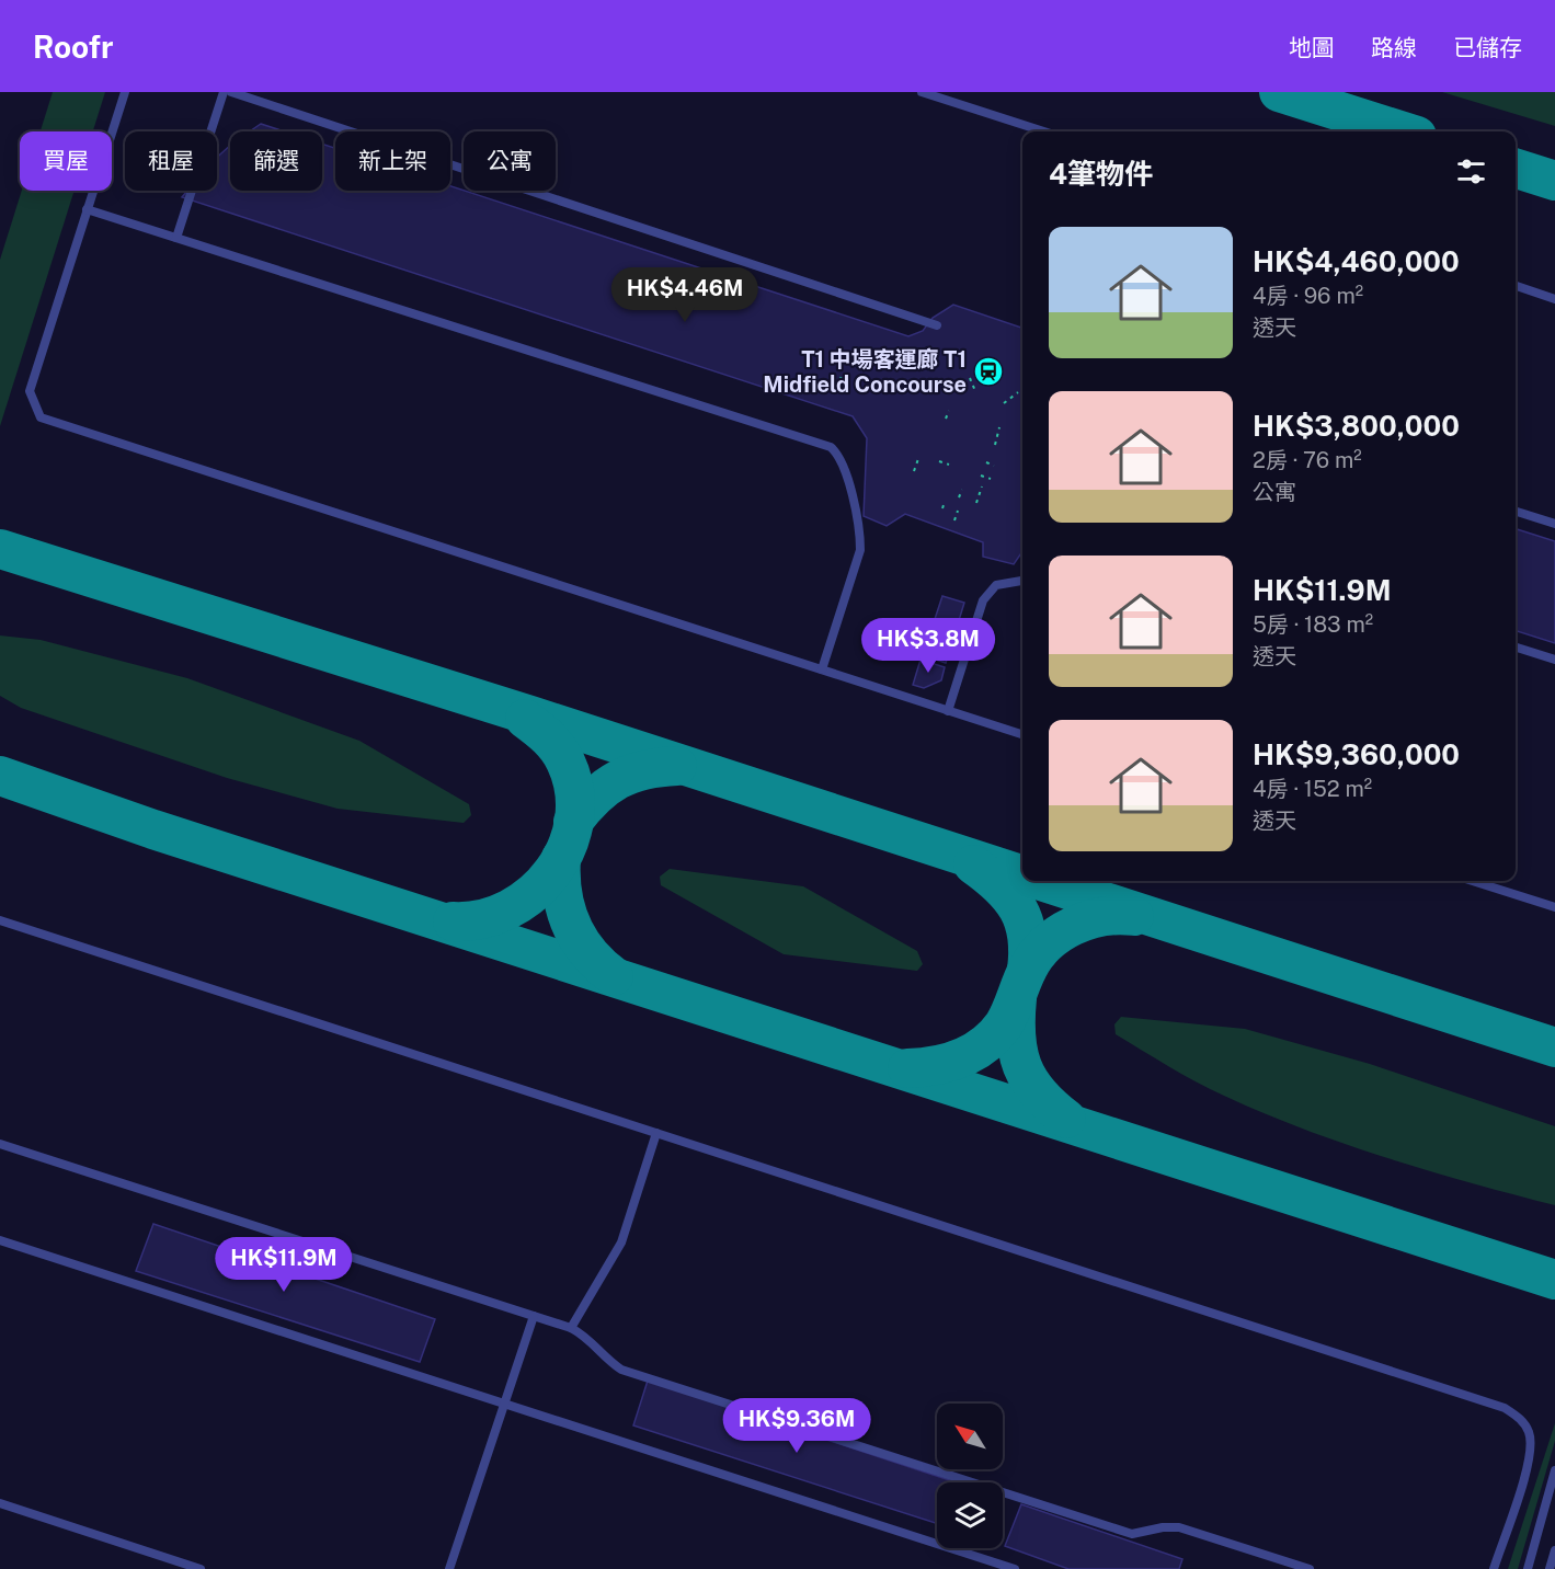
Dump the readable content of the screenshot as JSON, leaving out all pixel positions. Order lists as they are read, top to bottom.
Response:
{
  "places": {
    "station": ["T1 中場客運廊 T1 Midfield Concourse"]
  },
  "north": "top left",
  "page": {
    "header": "Roofr",
    "nav": ["地圖", "路線", "已儲存"],
    "chip": [
      "買屋",
      "租屋",
      "篩選",
      "新上架",
      "公寓"
    ],
    "heading": "4筆物件",
    "list": [
      {
        "name": "HK$4,460,000",
        "note": "4房 · 96 m² · 透天"
      },
      {
        "name": "HK$3,800,000",
        "note": "2房 · 76 m² · 公寓"
      },
      {
        "name": "HK$11.9M",
        "note": "5房 · 183 m² · 透天"
      },
      {
        "name": "HK$9,360,000",
        "note": "4房 · 152 m² · 透天"
      }
    ],
    "price": [
      "HK$4.46M",
      "HK$3.8M",
      "HK$11.9M",
      "HK$9.36M"
    ]
  }
}
